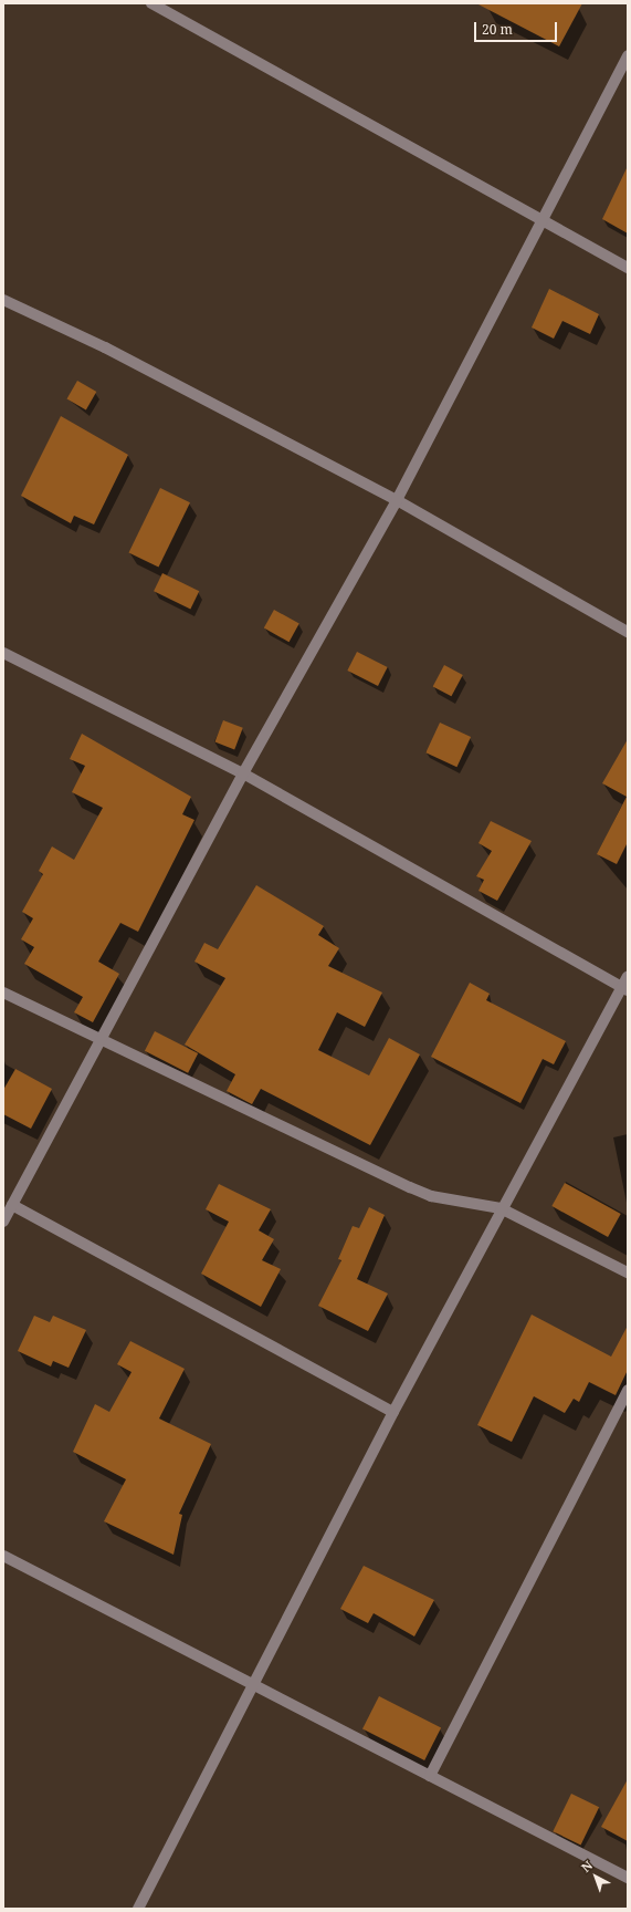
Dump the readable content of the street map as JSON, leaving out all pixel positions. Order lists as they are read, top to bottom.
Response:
{
  "scale_bar": "20 m",
  "north": "top left"
}
